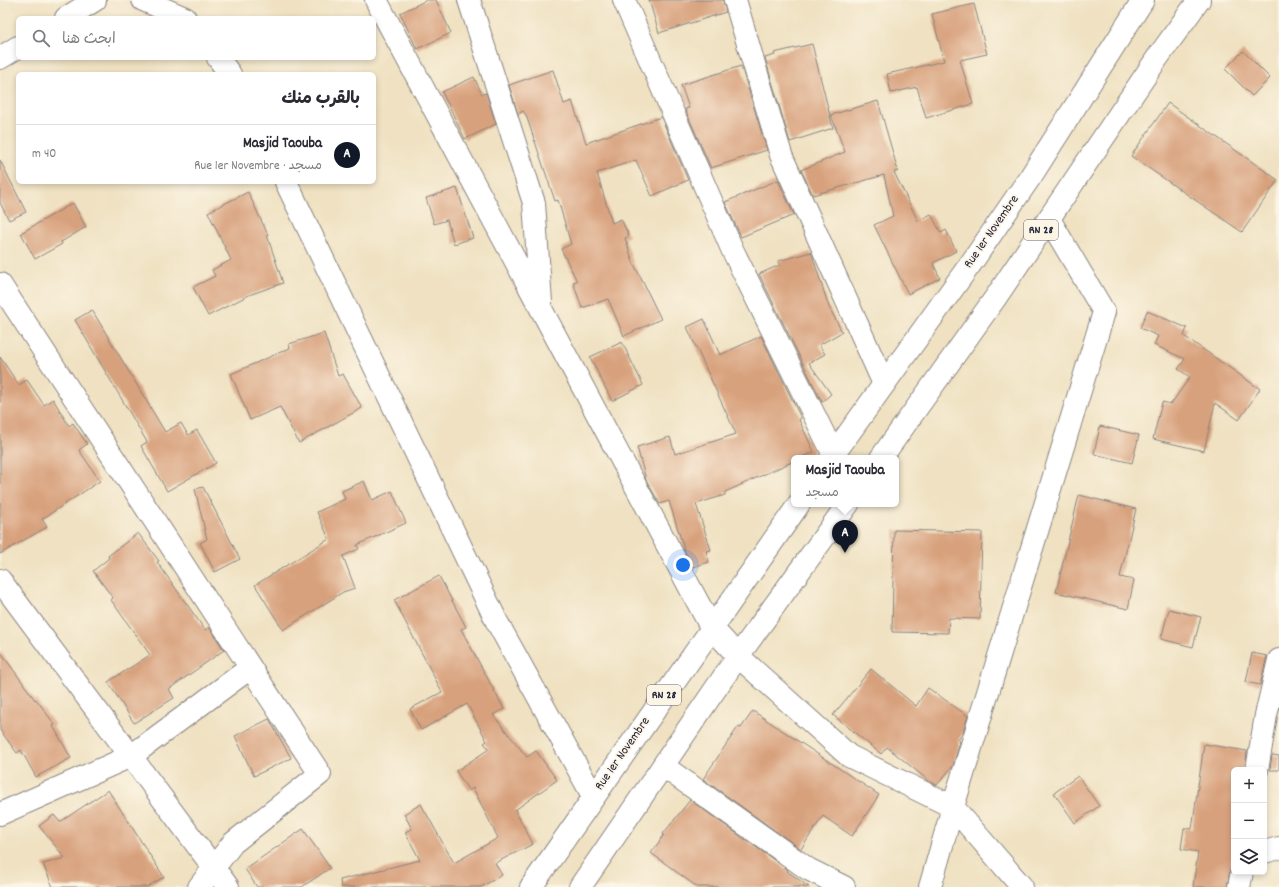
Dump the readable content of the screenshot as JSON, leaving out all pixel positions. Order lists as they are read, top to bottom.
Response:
{
  "streets": {
    "street": ["RN 28", "Rue 1er Novembre"]
  },
  "page": {
    "search": "ابحث هنا",
    "heading": "بالقرب منك",
    "list": [
      {
        "mark": "A",
        "name": "Masjid Taouba",
        "note": "مسجد · Rue 1er Novembre",
        "value": "40 m"
      }
    ],
    "popup": ["Masjid Taouba", "مسجد"],
    "pins": "A",
    "map_buttons": ["+", "−"]
  }
}
